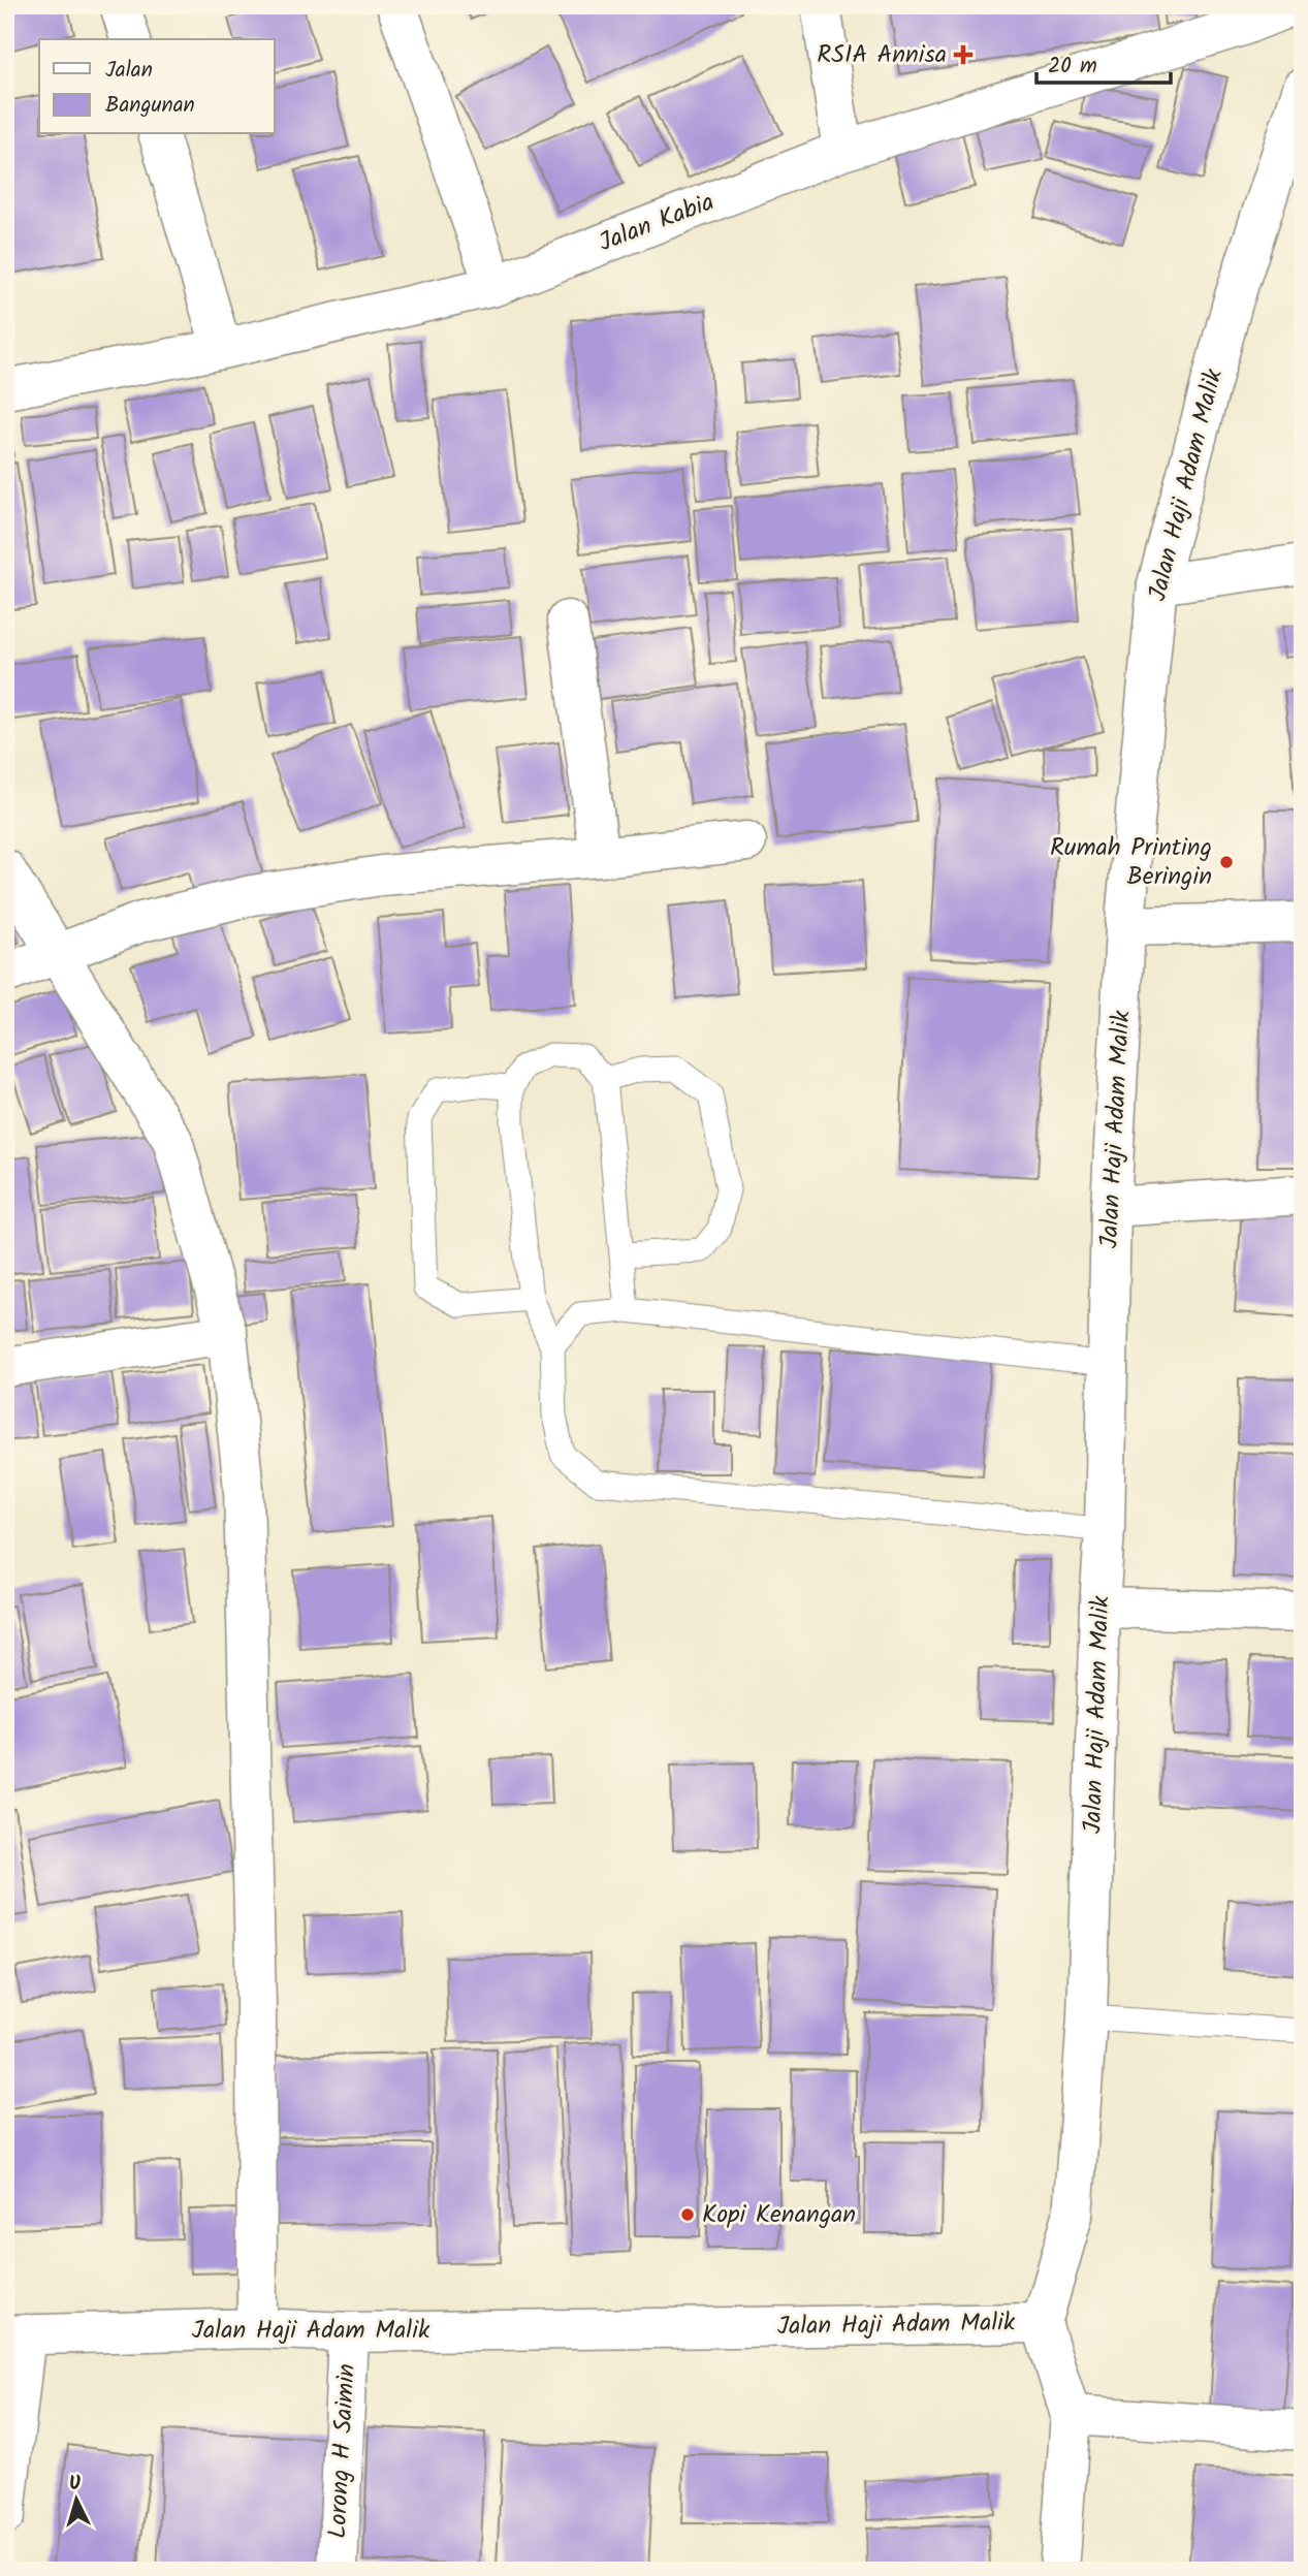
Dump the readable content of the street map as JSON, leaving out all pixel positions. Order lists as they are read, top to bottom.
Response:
{
  "streets": {
    "street": ["Jalan Kabia", "Jalan Haji Adam Malik", "Lorong H Saimin"]
  },
  "crossings": [
    ["Jalan Haji Adam Malik", "Lorong H Saimin"]
  ],
  "places": {
    "health": ["RSIA Annisa"],
    "other": ["Rumah Printing Beringin", "Kopi Kenangan"]
  },
  "legend": ["Jalan", "Bangunan"],
  "scale_bar": "20 m",
  "north": "top"
}
